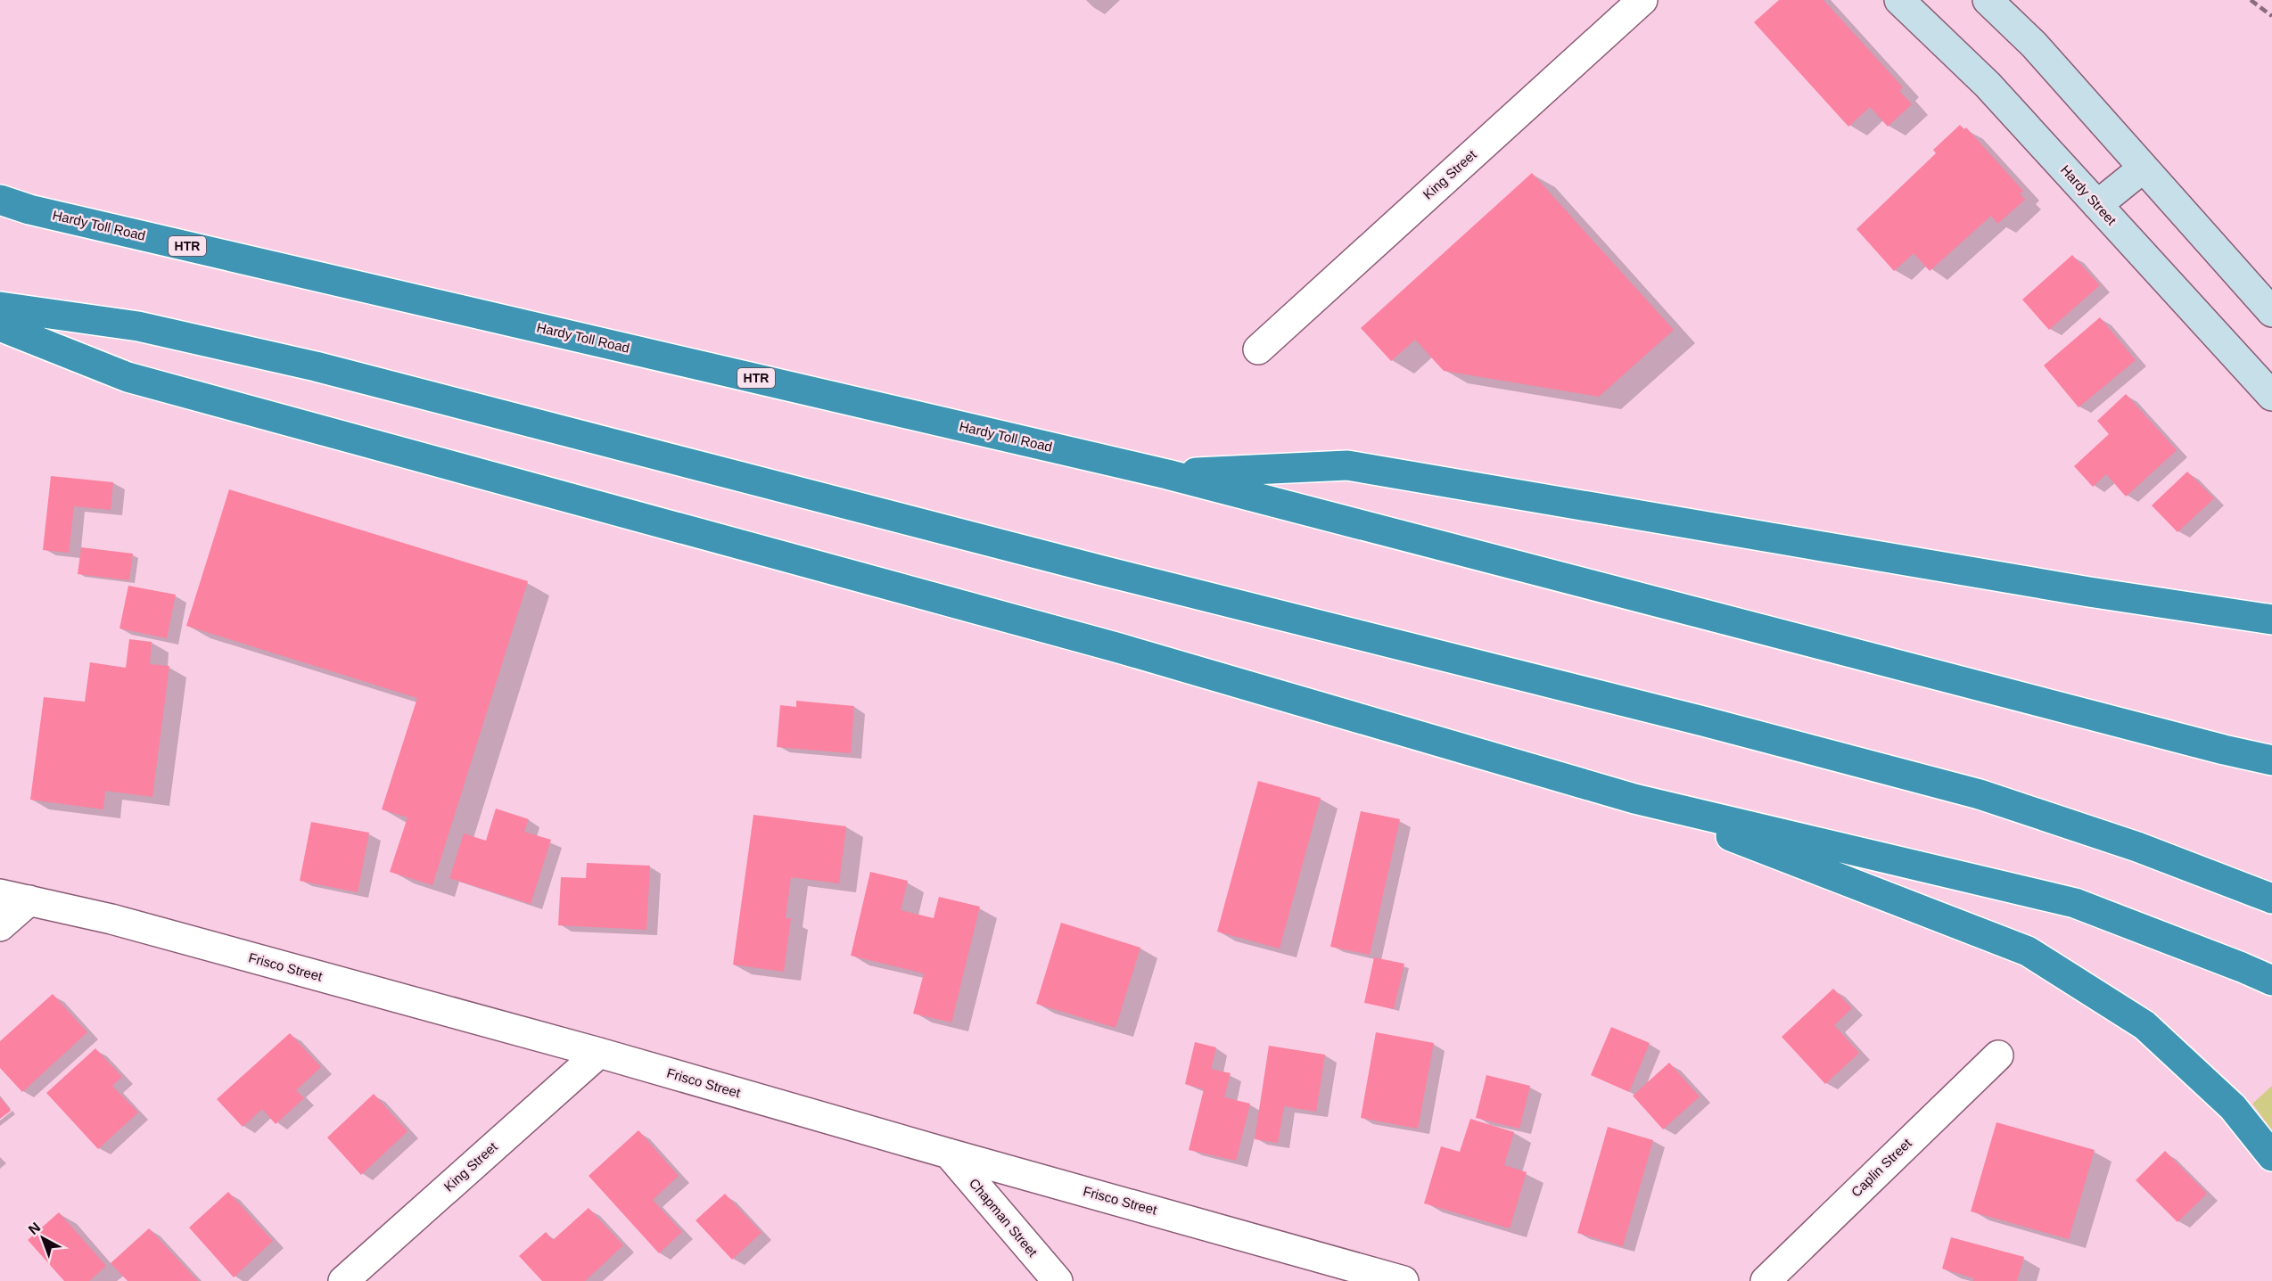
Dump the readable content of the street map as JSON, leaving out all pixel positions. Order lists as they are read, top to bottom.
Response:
{
  "streets": {
    "highway": ["Hardy Toll Road", "HTR"],
    "main road": ["Hardy Street"],
    "street": [
      "King Street",
      "Frisco Street",
      "Caplin Street",
      "Chapman Street"
    ]
  },
  "crossings": [
    ["King Street", "Frisco Street"],
    ["Frisco Street", "Chapman Street"]
  ],
  "north": "top left"
}
